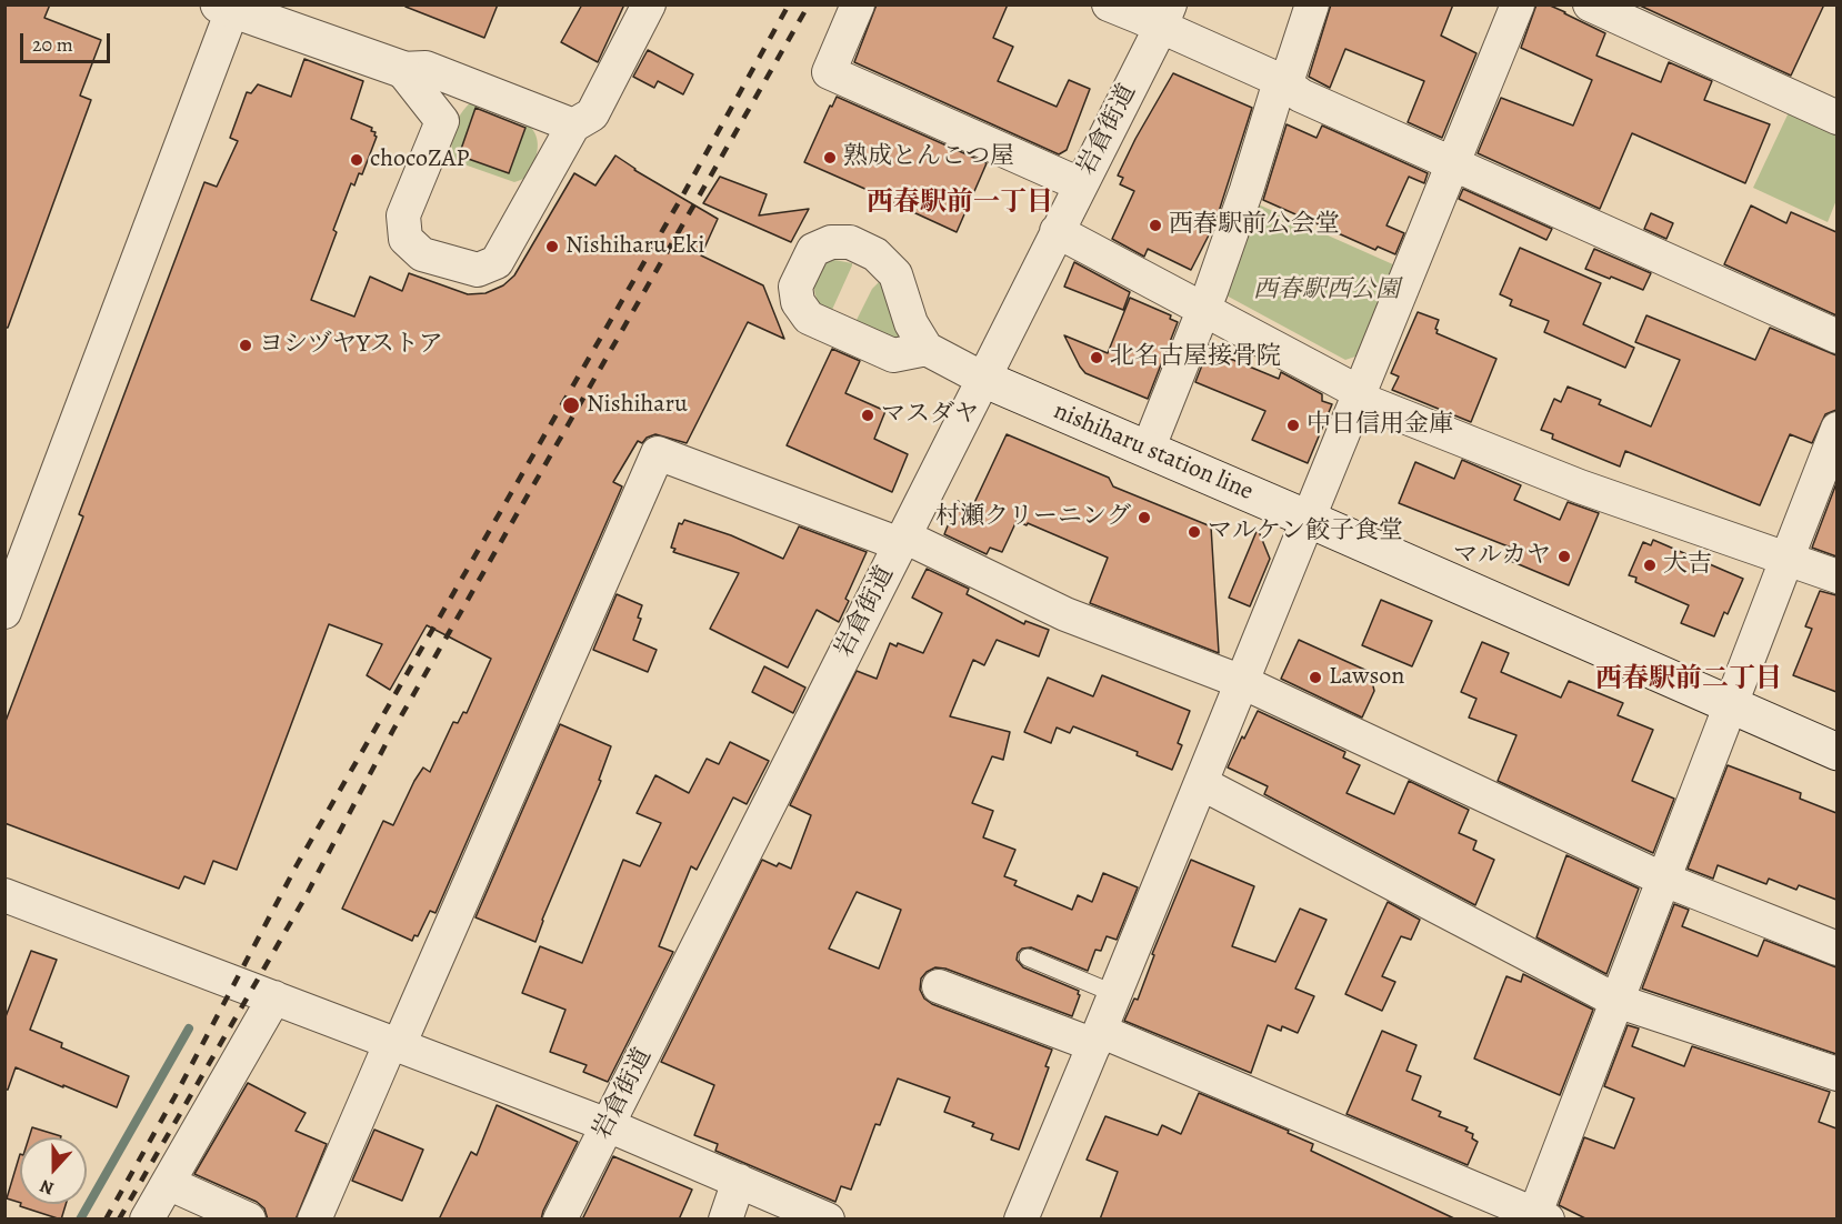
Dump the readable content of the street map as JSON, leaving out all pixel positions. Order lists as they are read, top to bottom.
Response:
{
  "streets": {
    "main road": ["nishiharu station line"],
    "street": ["岩倉街道"]
  },
  "crossings": [
    ["岩倉街道", "nishiharu station line"]
  ],
  "districts": ["西春駅前一丁目", "西春駅前二丁目"],
  "parks": ["西春駅西公園"],
  "places": [
    "熟成とんこつ屋",
    "chocoZAP",
    "西春駅前公会堂",
    "Nishiharu Eki",
    "ヨシヅヤYストア",
    "北名古屋接骨院",
    "Nishiharu",
    "マスダヤ",
    "中日信用金庫",
    "村瀬クリーニング",
    "マルケン餃子食堂",
    "マルカヤ",
    "大吉",
    "Lawson"
  ],
  "scale_bar": "20 m",
  "north": "bottom"
}
